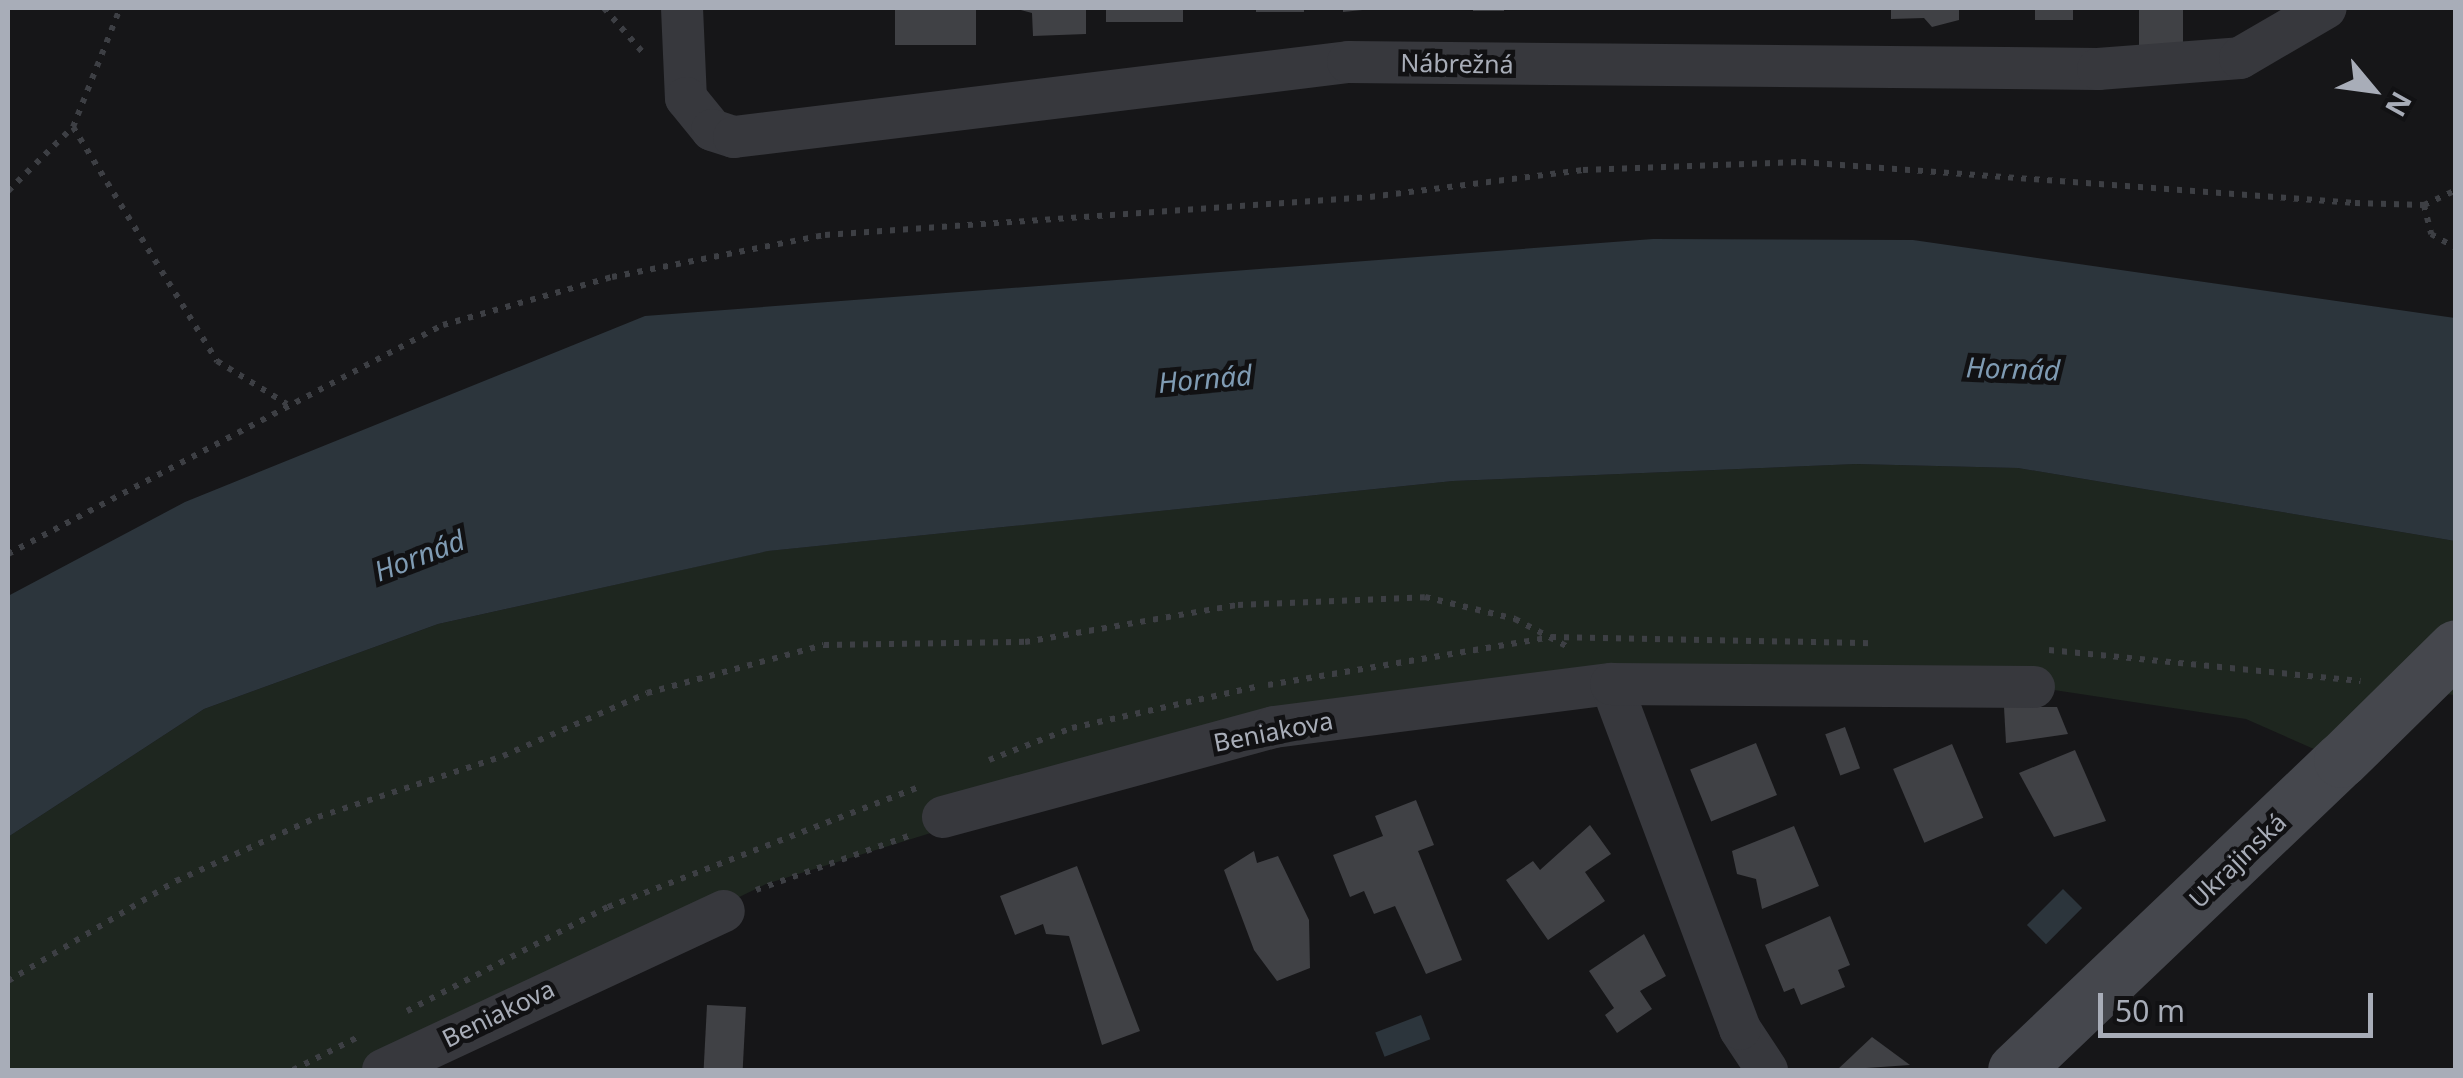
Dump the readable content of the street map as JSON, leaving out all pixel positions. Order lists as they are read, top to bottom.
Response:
{
  "streets": {
    "main road": ["Ukrajinská"],
    "street": ["Nábrežná", "Beniakova"]
  },
  "water": ["Hornád"],
  "scale_bar": "50 m",
  "north": "bottom right"
}
